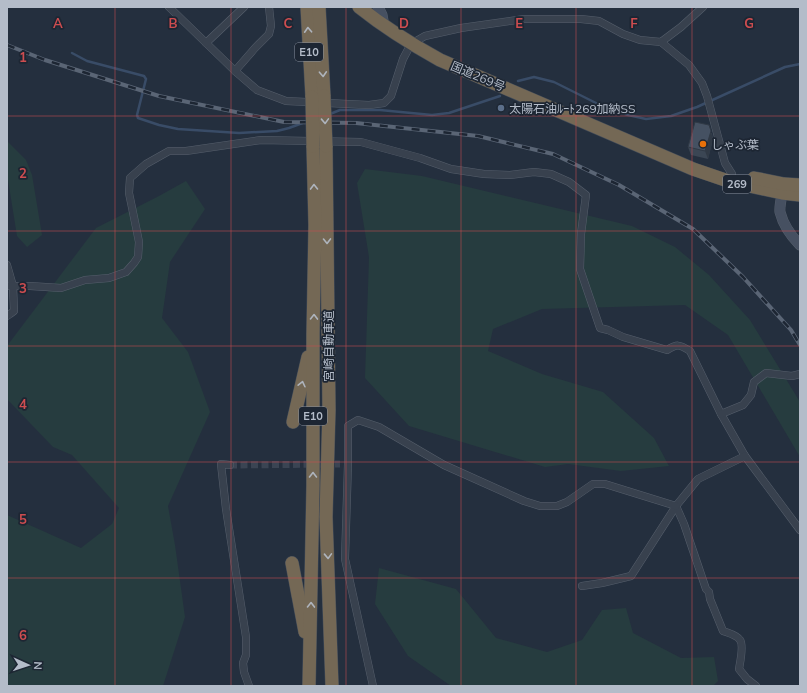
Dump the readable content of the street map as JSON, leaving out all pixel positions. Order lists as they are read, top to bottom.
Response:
{
  "streets": {
    "highway": [
      "E10",
      "国道269号",
      "269",
      "宮崎自動車道"
    ]
  },
  "crossings": [
    ["国道269号", "269"]
  ],
  "places": ["太陽石油ﾙｰﾄ269加納SS", "しゃぶ葉"],
  "north": "right",
  "grid": {
    "columns": [
      "A",
      "B",
      "C",
      "D",
      "E",
      "F",
      "G"
    ],
    "rows": [
      "1",
      "2",
      "3",
      "4",
      "5",
      "6"
    ]
  }
}
